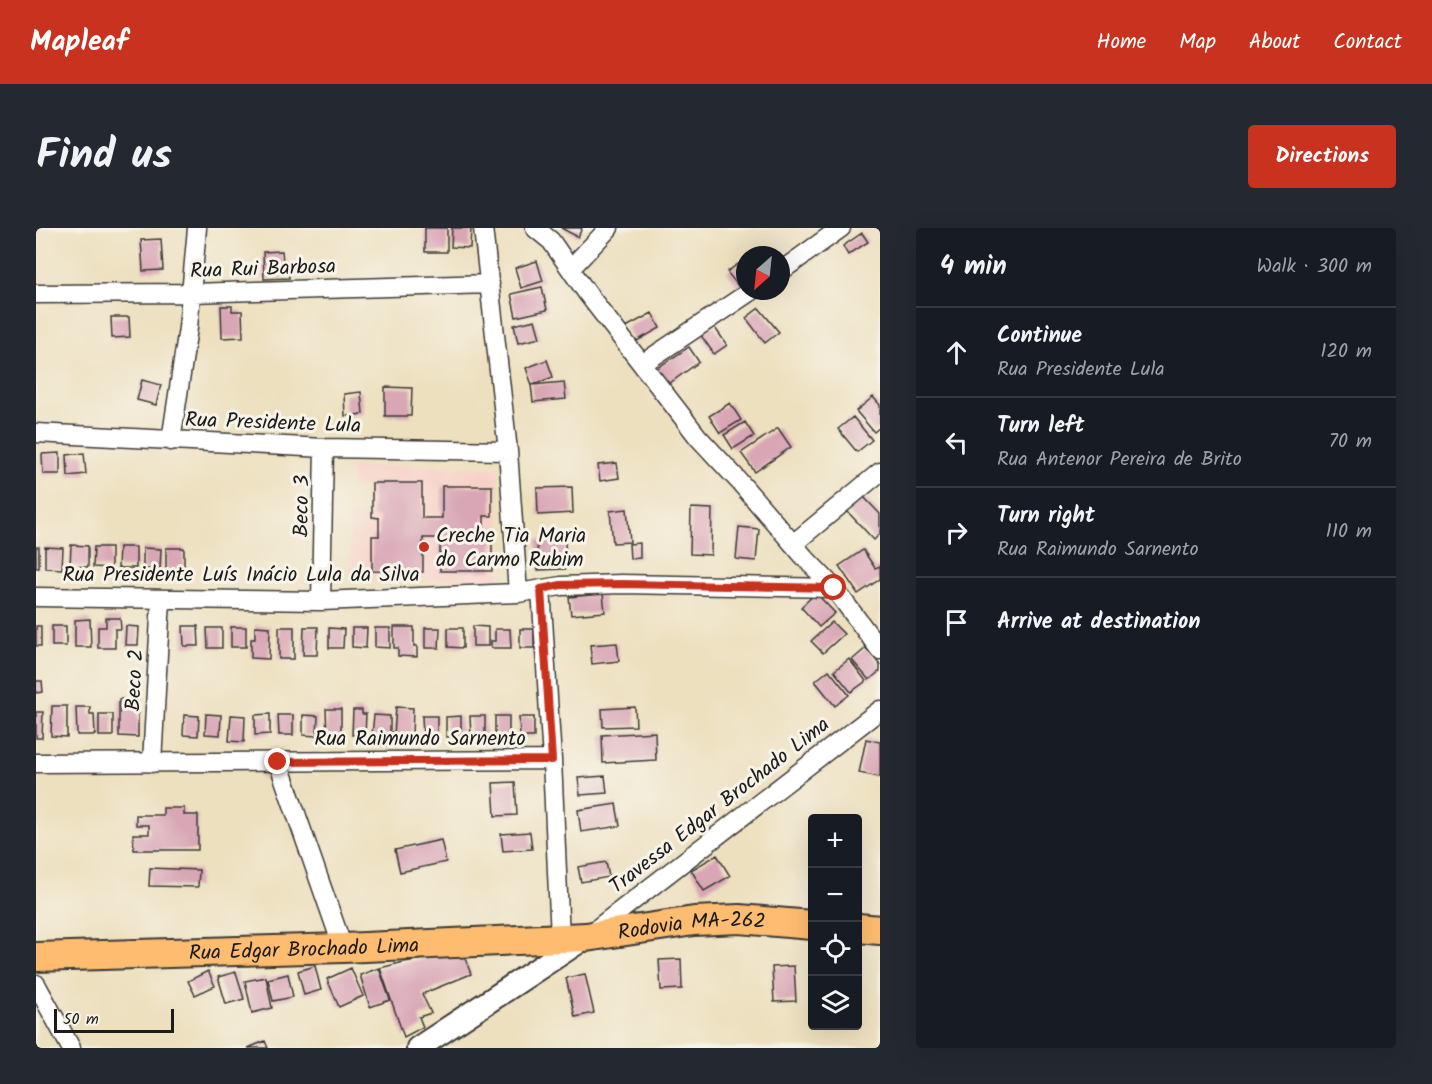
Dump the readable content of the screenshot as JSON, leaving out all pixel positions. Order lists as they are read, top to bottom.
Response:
{
  "streets": {
    "main road": ["Rodovia MA-262", "Rua Edgar Brochado Lima"],
    "street": [
      "Rua Rui Barbosa",
      "Rua Presidente Lula",
      "Beco 3",
      "Rua Presidente Luís Inácio Lula da Silva",
      "Beco 2",
      "Rua Raimundo Sarnento",
      "Travessa Edgar Brochado Lima"
    ]
  },
  "crossings": [
    ["Rua Presidente Lula", "Beco 3"],
    ["Beco 3", "Rua Presidente Luís Inácio Lula da Silva"],
    ["Rua Presidente Luís Inácio Lula da Silva", "Beco 2"],
    ["Beco 2", "Rua Raimundo Sarnento"],
    ["Travessa Edgar Brochado Lima", "Rodovia MA-262"],
    ["Travessa Edgar Brochado Lima", "Rua Edgar Brochado Lima"],
    ["Rodovia MA-262", "Rua Edgar Brochado Lima"]
  ],
  "places": ["Creche Tia Maria do Carmo Rubim"],
  "scale_bar": "50 m",
  "north": "bottom left",
  "page": {
    "header": "Mapleaf",
    "nav": [
      "Home",
      "Map",
      "About",
      "Contact"
    ],
    "title": "Find us",
    "buttons": "Directions",
    "heading": ["4 min", "Walk · 300 m"],
    "list": [
      ["Continue", "Rua Presidente Lula", "120 m"],
      ["Turn left", "Rua Antenor Pereira de Brito", "70 m"],
      ["Turn right", "Rua Raimundo Sarnento", "110 m"],
      "Arrive at destination"
    ],
    "map_buttons": ["+", "−"],
    "scale": "50 m"
  }
}
